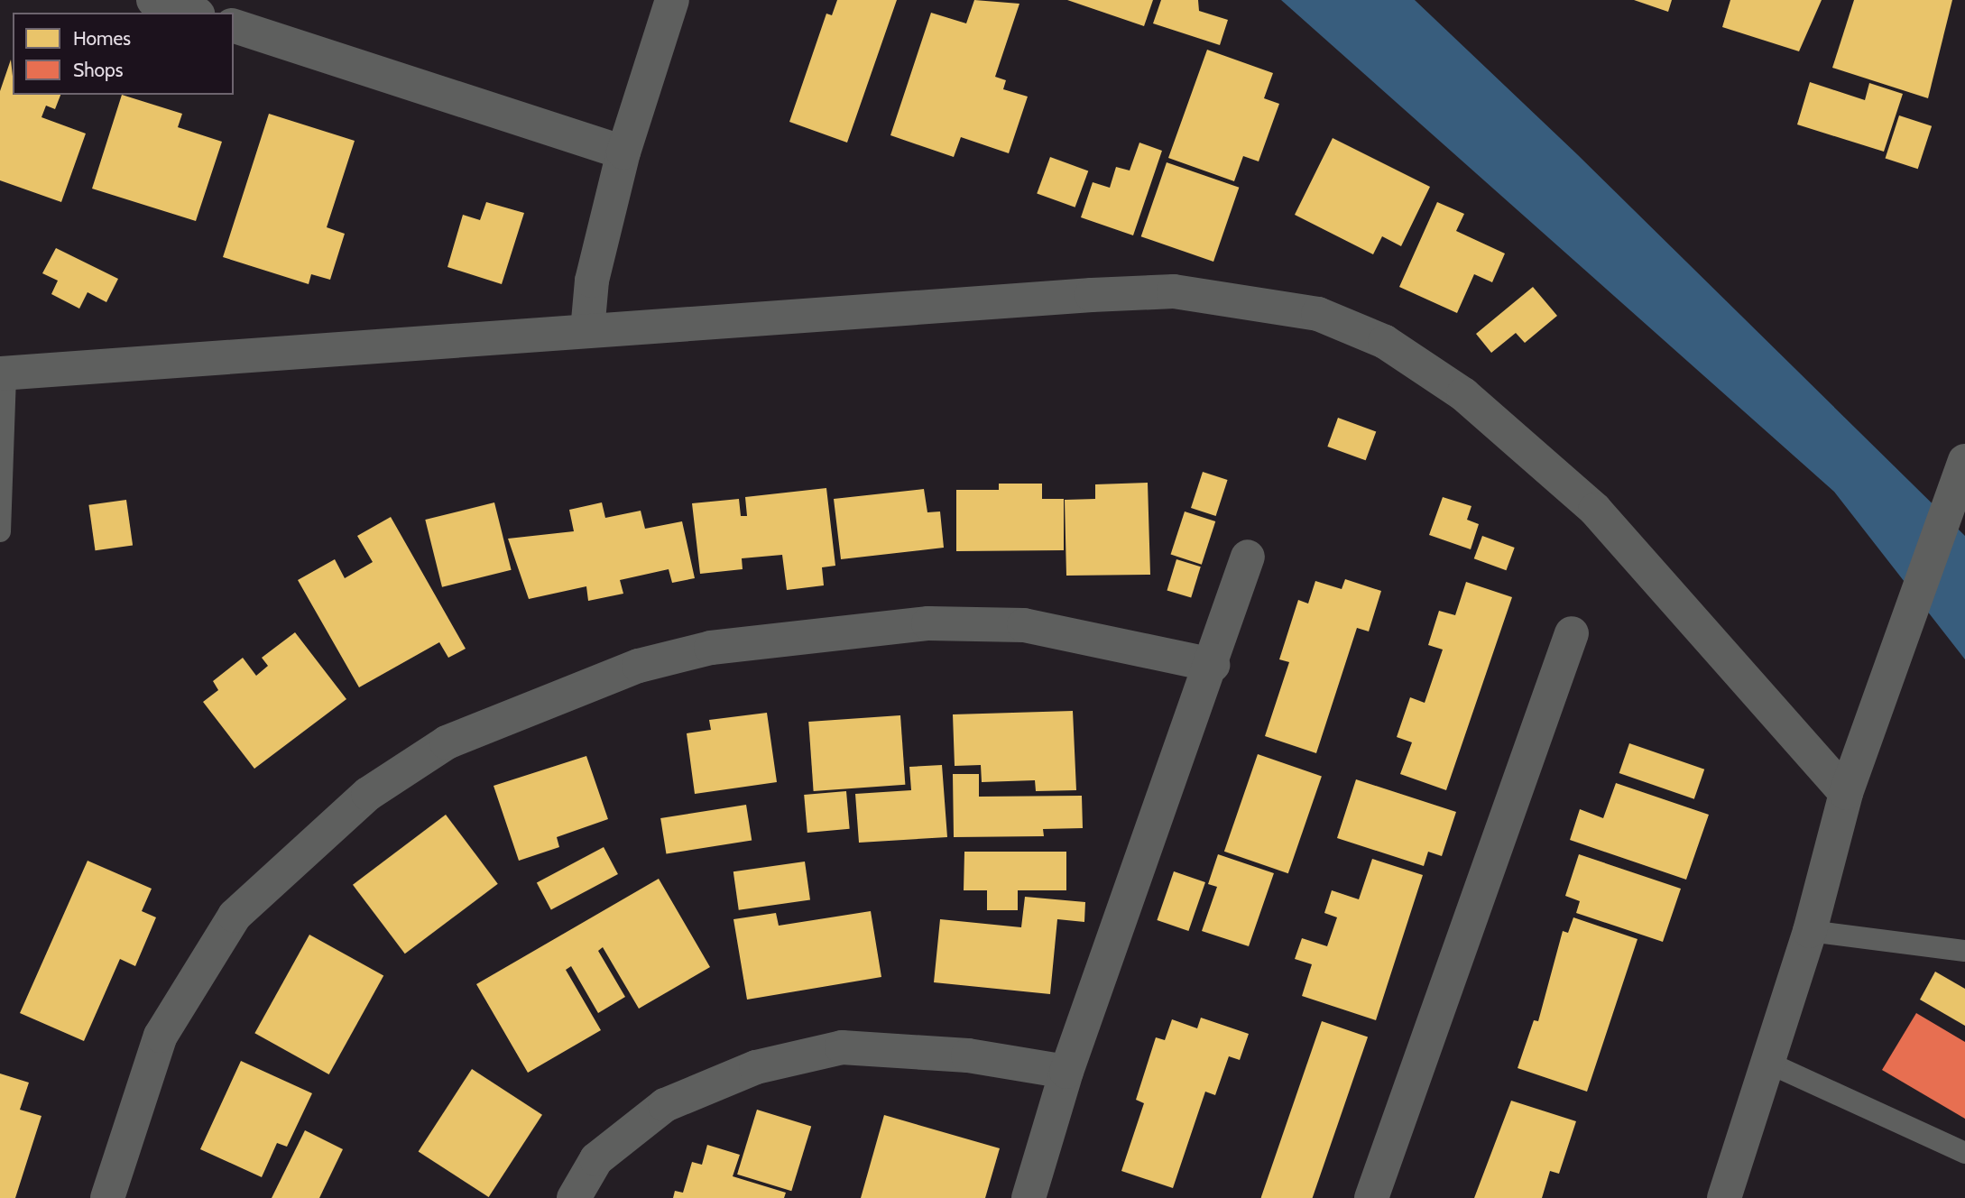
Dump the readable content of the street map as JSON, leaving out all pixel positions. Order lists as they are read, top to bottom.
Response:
{
  "legend": ["Homes", "Shops"]
}
